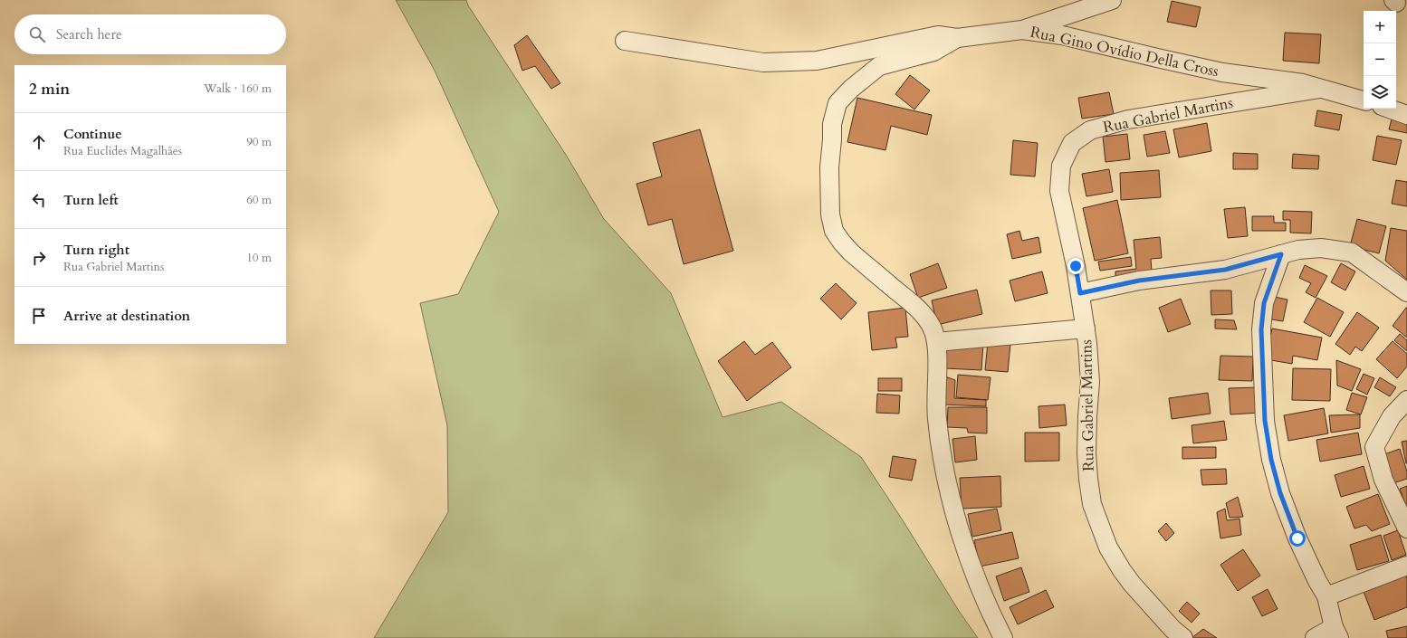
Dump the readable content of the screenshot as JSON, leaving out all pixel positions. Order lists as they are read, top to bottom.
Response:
{
  "streets": {
    "street": ["Rua Gino Ovídio Della Cross", "Rua Gabriel Martins"]
  },
  "crossings": [
    ["Rua Gino Ovídio Della Cross", "Rua Gabriel Martins"]
  ],
  "page": {
    "map_buttons": ["+", "−"],
    "search": "Search here",
    "heading": ["2 min", "Walk · 160 m"],
    "list": [
      ["Continue", "Rua Euclides Magalhães", "90 m"],
      ["Turn left", "60 m"],
      ["Turn right", "Rua Gabriel Martins", "10 m"],
      "Arrive at destination"
    ]
  }
}
